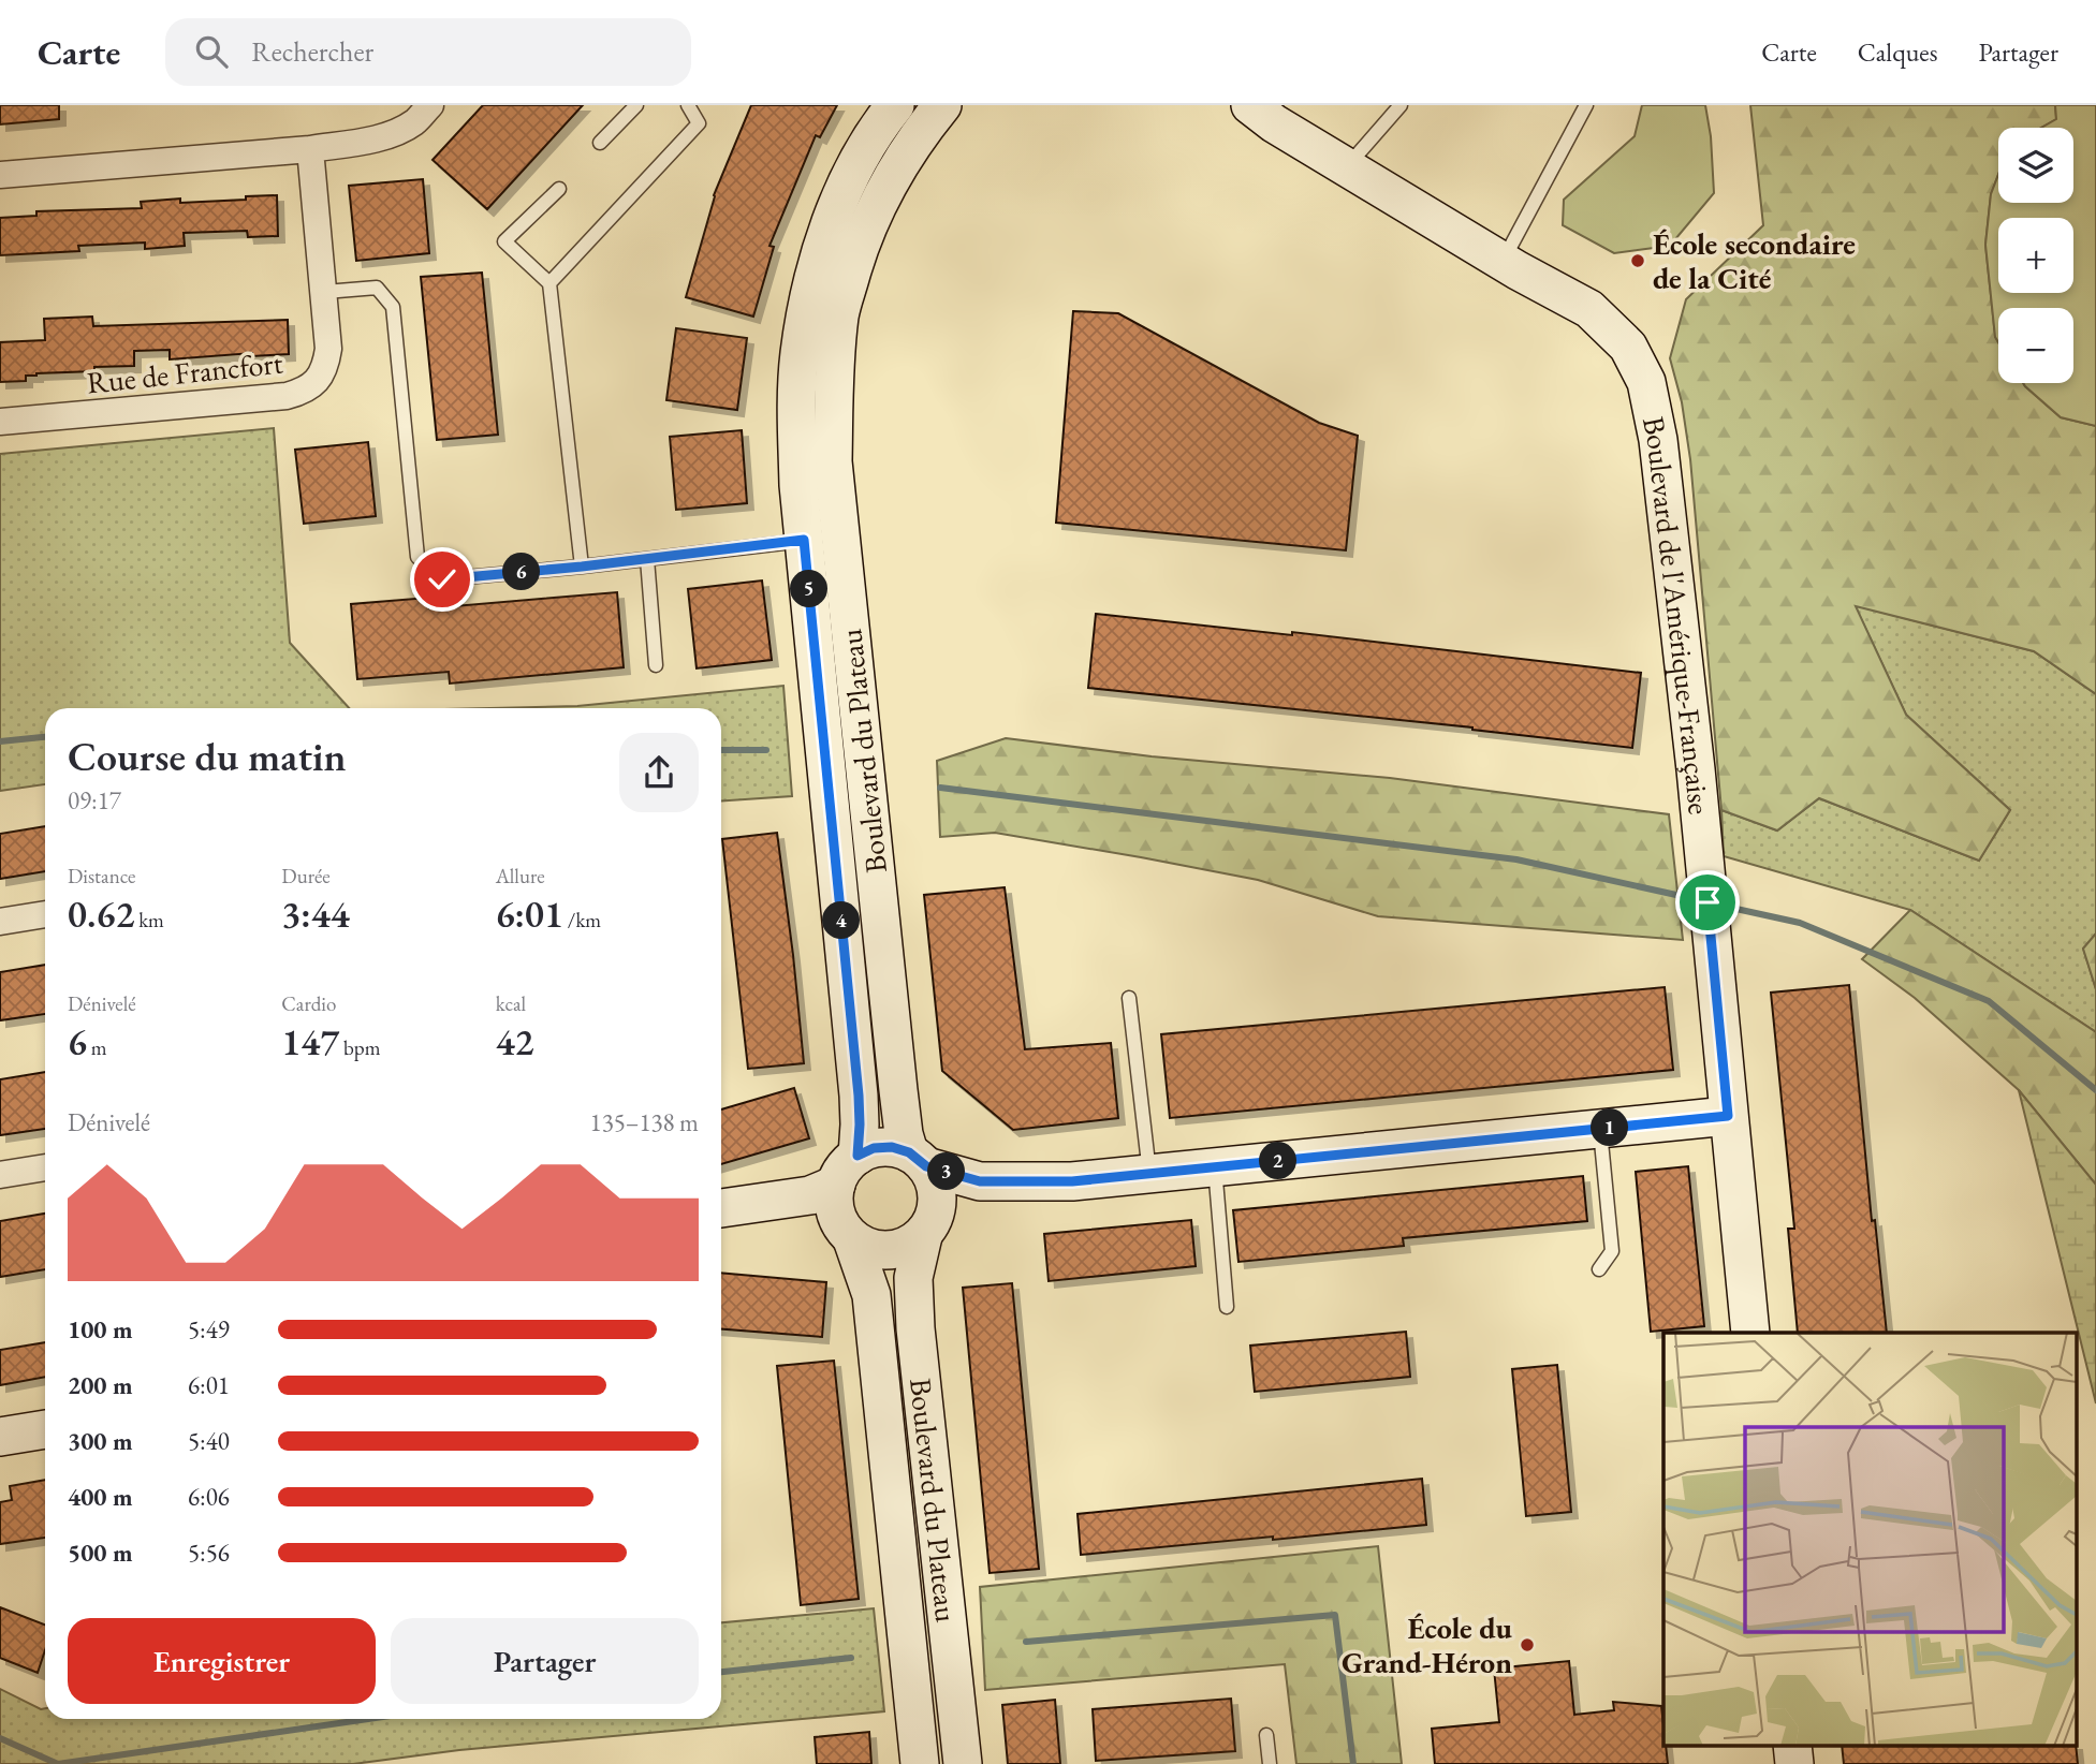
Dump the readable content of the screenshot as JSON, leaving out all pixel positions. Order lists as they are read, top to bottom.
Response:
{
  "streets": {
    "main road": ["Boulevard de l'Amérique-Française", "Boulevard du Plateau"],
    "street": ["Rue de Francfort"]
  },
  "places": ["École secondaire de la Cité", "École du Grand-Héron"],
  "page": {
    "header": "Carte",
    "search": "Rechercher",
    "nav": ["Carte", "Calques", "Partager"],
    "map_buttons": ["+", "−"],
    "pins": [
      "6",
      "5",
      "4",
      "1",
      "2",
      "3"
    ],
    "heading": ["Course du matin", "09:17"],
    "stats": [
      ["Distance", "0.62 km"],
      ["Durée", "3:44"],
      ["Allure", "6:01 /km"],
      ["Dénivelé", "6 m"],
      ["Cardio", "147 bpm"],
      ["kcal", "42"]
    ],
    "chart": ["Dénivelé", "135–138 m"],
    "list": [
      {
        "name": "100 m",
        "note": "5:49"
      },
      {
        "name": "200 m",
        "note": "6:01"
      },
      {
        "name": "300 m",
        "note": "5:40"
      },
      {
        "name": "400 m",
        "note": "6:06"
      },
      {
        "name": "500 m",
        "note": "5:56"
      }
    ],
    "buttons": ["Enregistrer", "Partager"]
  }
}
